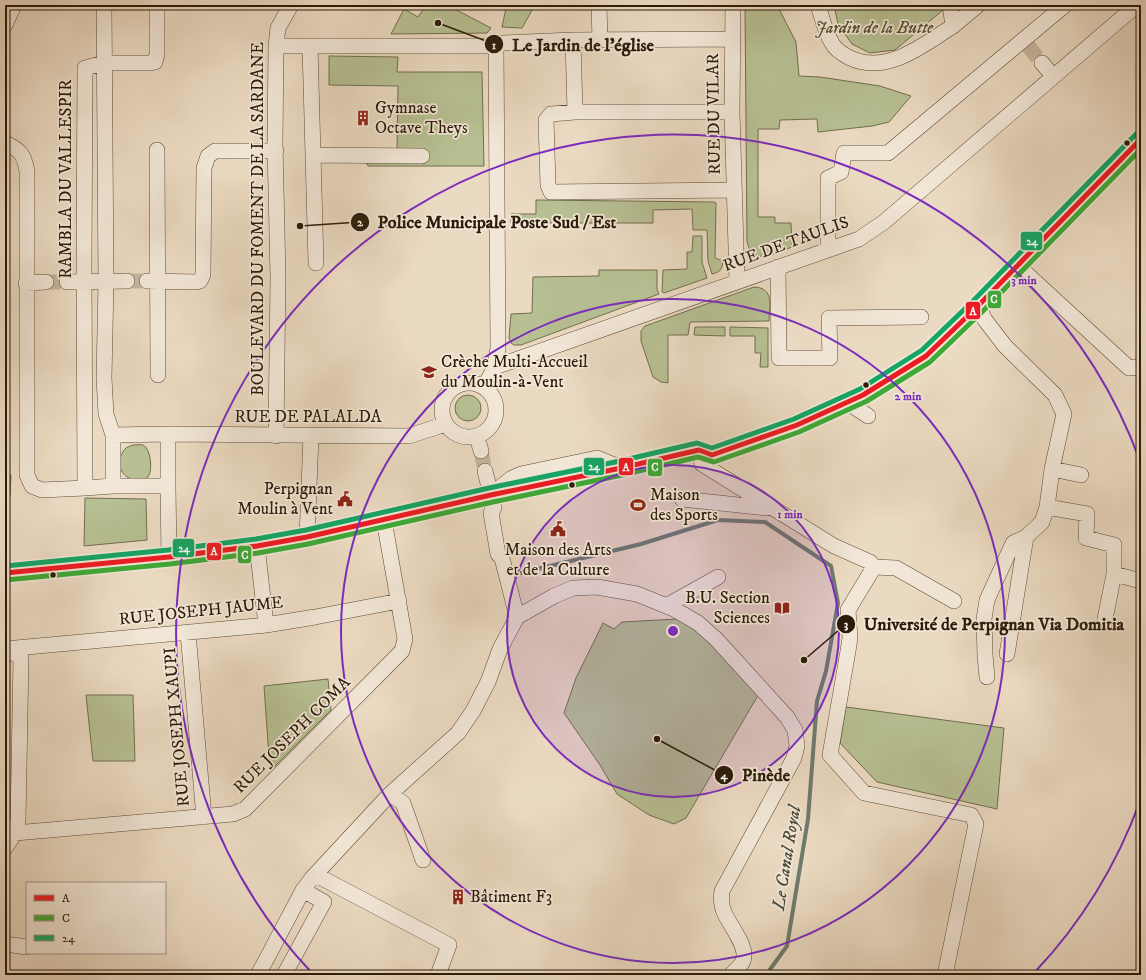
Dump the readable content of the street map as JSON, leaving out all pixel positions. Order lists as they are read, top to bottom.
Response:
{
  "streets": {
    "street": [
      "RUE DU VILAR",
      "RAMBLA DU VALLESPIR",
      "BOULEVARD DU FOMENT DE LA SARDANE",
      "RUE DE TAULIS",
      "RUE DE PALALDA",
      "RUE JOSEPH JAUME",
      "RUE JOSEPH XAUPI",
      "RUE JOSEPH COMA"
    ]
  },
  "crossings": [
    ["RUE DU VILAR", "BOULEVARD DU FOMENT DE LA SARDANE"],
    ["RUE DU VILAR", "RUE DE TAULIS"],
    ["BOULEVARD DU FOMENT DE LA SARDANE", "RUE DE PALALDA"],
    ["RUE JOSEPH JAUME", "RUE JOSEPH XAUPI"],
    ["RUE JOSEPH JAUME", "RUE JOSEPH COMA"],
    ["RUE JOSEPH XAUPI", "RUE JOSEPH COMA"]
  ],
  "water": ["Le Canal Royal"],
  "parks": ["Jardin de la Butte"],
  "places": {
    "other": [
      "Le Jardin de l'église",
      "Police Municipale Poste Sud / Est",
      "Université de Perpignan Via Domitia",
      "Pinède"
    ],
    "building": ["Gymnase Octave Theys", "Bâtiment F3"],
    "school or university": ["Crèche Multi-Accueil du Moulin-à-Vent"],
    "public building": ["Perpignan Moulin à Vent", "Maison des Arts et de la Culture"],
    "sports": ["Maison des Sports"],
    "library": ["B.U. Section Sciences"]
  },
  "lines": ["transit line 24", "transit line A", "transit line C"],
  "legend": ["A", "C", "24"],
  "rings": ["3 min", "2 min", "1 min"]
}
